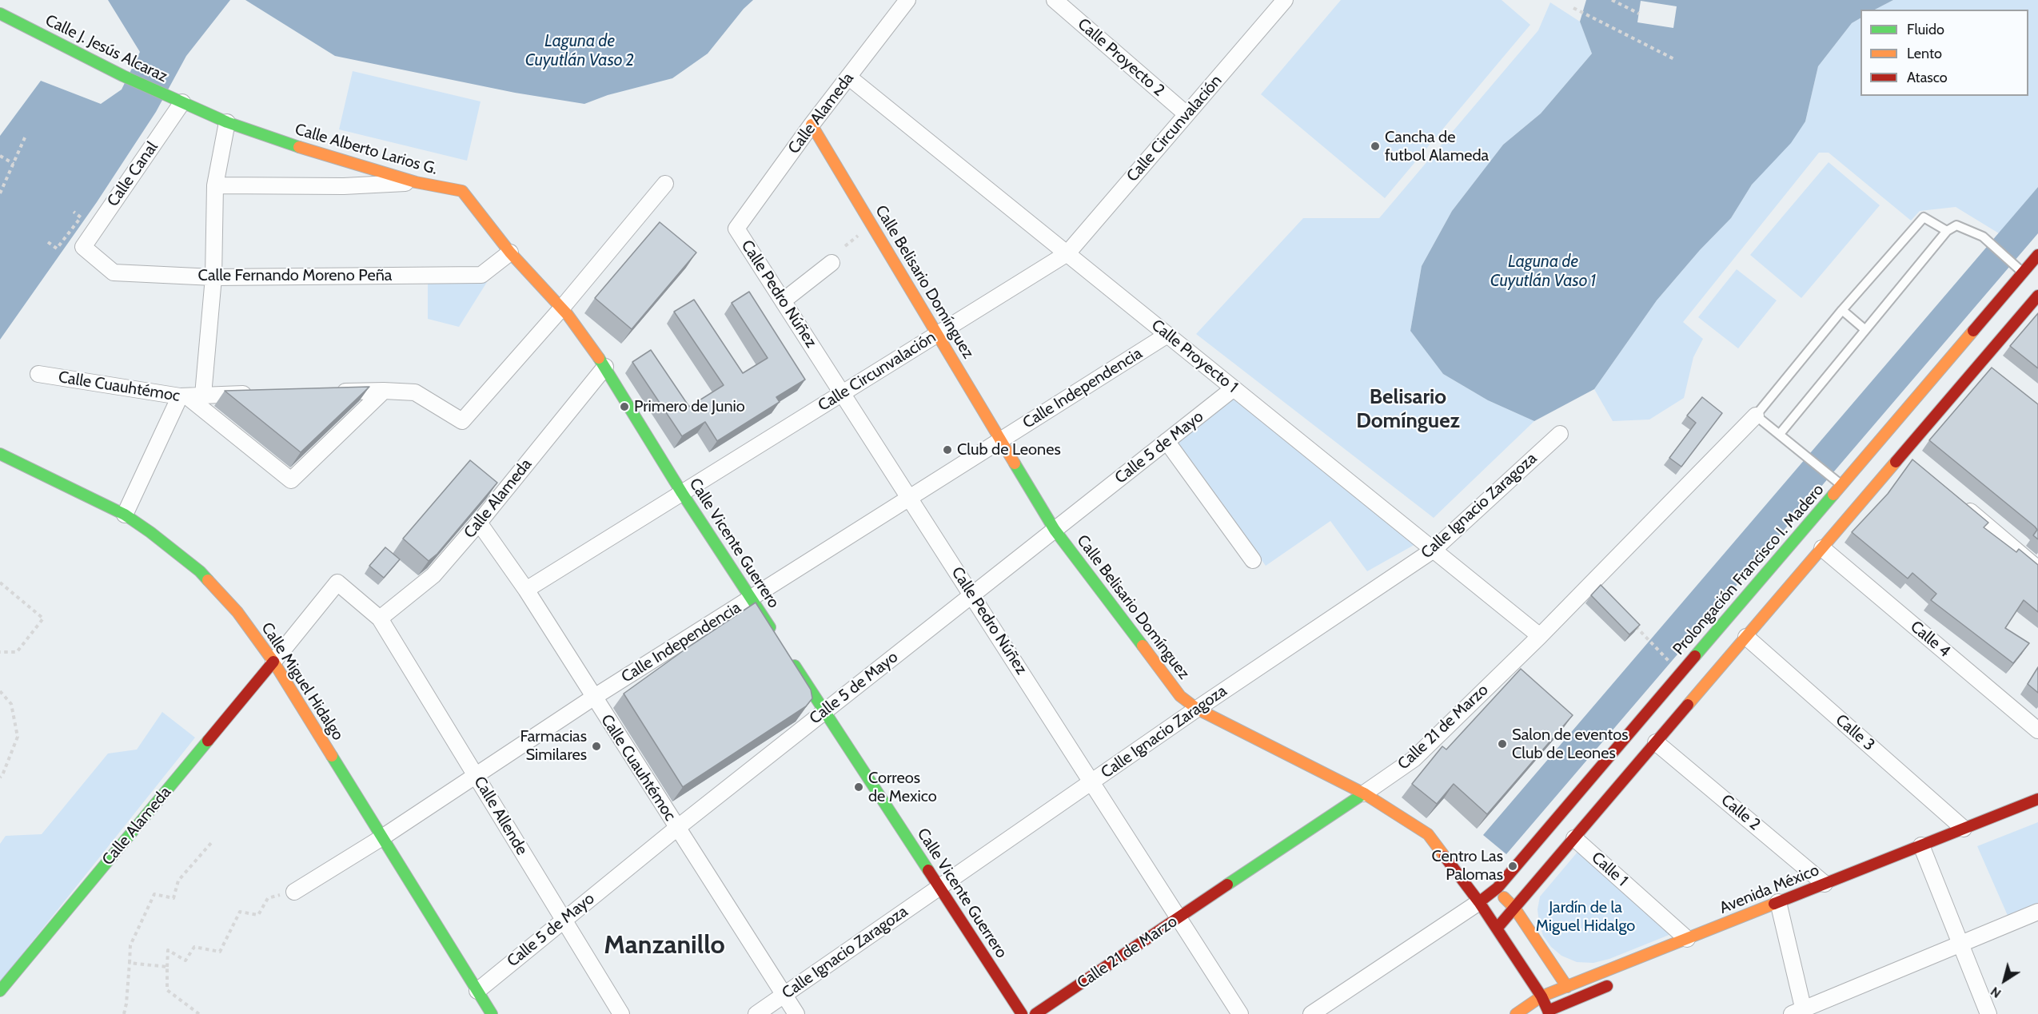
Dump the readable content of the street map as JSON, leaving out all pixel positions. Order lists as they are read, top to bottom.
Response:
{
  "streets": {
    "street": [
      "Calle J. Jesús Alcaraz",
      "Calle Proyecto 2",
      "Calle Alameda",
      "Calle Circunvalación",
      "Calle Alberto Larios G.",
      "Calle Canal",
      "Calle Fernando Moreno Peña",
      "Calle Belisario Domínguez",
      "Calle Pedro Núñez",
      "Calle Proyecto 1",
      "Calle Cuauhtémoc",
      "Calle Independencia",
      "Calle 5 de Mayo",
      "Calle Ignacio Zaragoza",
      "Calle Vicente Guerrero",
      "Prolongación Francisco I. Madero",
      "Calle 4",
      "Calle Miguel Hidalgo",
      "Calle 21 de Marzo",
      "Calle 3",
      "Calle 2",
      "Calle Allende",
      "Calle 1",
      "Avenida México"
    ]
  },
  "crossings": [
    ["Calle J. Jesús Alcaraz", "Calle Alberto Larios G."],
    ["Calle J. Jesús Alcaraz", "Calle Canal"],
    ["Calle Proyecto 2", "Calle Circunvalación"],
    ["Calle Alameda", "Calle Belisario Domínguez"],
    ["Calle Alameda", "Calle Pedro Núñez"],
    ["Calle Alameda", "Calle Proyecto 1"],
    ["Calle Alameda", "Calle Cuauhtémoc"],
    ["Calle Alameda", "Calle Vicente Guerrero"],
    ["Calle Alameda", "Calle Miguel Hidalgo"],
    ["Calle Alameda", "Calle Allende"],
    ["Calle Circunvalación", "Calle Belisario Domínguez"],
    ["Calle Circunvalación", "Calle Pedro Núñez"],
    ["Calle Circunvalación", "Calle Proyecto 1"],
    ["Calle Circunvalación", "Calle Cuauhtémoc"],
    ["Calle Circunvalación", "Calle Vicente Guerrero"],
    ["Calle Alberto Larios G.", "Calle Canal"],
    ["Calle Alberto Larios G.", "Calle Fernando Moreno Peña"],
    ["Calle Alberto Larios G.", "Calle Vicente Guerrero"],
    ["Calle Canal", "Calle Fernando Moreno Peña"],
    ["Calle Belisario Domínguez", "Calle Independencia"],
    ["Calle Belisario Domínguez", "Calle 5 de Mayo"],
    ["Calle Belisario Domínguez", "Calle Ignacio Zaragoza"],
    ["Calle Belisario Domínguez", "Prolongación Francisco I. Madero"],
    ["Calle Belisario Domínguez", "Calle 21 de Marzo"],
    ["Calle Belisario Domínguez", "Avenida México"],
    ["Calle Pedro Núñez", "Calle Independencia"],
    ["Calle Pedro Núñez", "Calle 5 de Mayo"],
    ["Calle Pedro Núñez", "Calle Ignacio Zaragoza"],
    ["Calle Pedro Núñez", "Calle 21 de Marzo"],
    ["Calle Proyecto 1", "Calle Independencia"],
    ["Calle Proyecto 1", "Calle 5 de Mayo"],
    ["Calle Proyecto 1", "Calle Ignacio Zaragoza"],
    ["Calle Proyecto 1", "Calle 21 de Marzo"],
    ["Calle Cuauhtémoc", "Calle Independencia"],
    ["Calle Cuauhtémoc", "Calle 5 de Mayo"],
    ["Calle Cuauhtémoc", "Calle Ignacio Zaragoza"],
    ["Calle Independencia", "Calle Vicente Guerrero"],
    ["Calle Independencia", "Calle Miguel Hidalgo"],
    ["Calle Independencia", "Calle Allende"],
    ["Calle 5 de Mayo", "Calle Vicente Guerrero"],
    ["Calle 5 de Mayo", "Calle Miguel Hidalgo"],
    ["Calle 5 de Mayo", "Calle Allende"],
    ["Calle Ignacio Zaragoza", "Calle Vicente Guerrero"],
    ["Prolongación Francisco I. Madero", "Calle 4"],
    ["Prolongación Francisco I. Madero", "Calle 3"],
    ["Prolongación Francisco I. Madero", "Calle 2"],
    ["Prolongación Francisco I. Madero", "Calle 1"],
    ["Calle Miguel Hidalgo", "Calle Allende"],
    ["Calle 3", "Avenida México"],
    ["Calle 2", "Avenida México"],
    ["Calle 1", "Avenida México"]
  ],
  "districts": ["Belisario Domínguez", "Manzanillo"],
  "water": ["Laguna de Cuyutlán Vaso 2", "Laguna de Cuyutlán Vaso 1"],
  "parks": ["Jardín de la Miguel Hidalgo"],
  "places": [
    "Cancha de futbol Alameda",
    "Primero de Junio",
    "Club de Leones",
    "Salon de eventos Club de Leones",
    "Farmacias Similares",
    "Correos de Mexico",
    "Centro Las Palomas"
  ],
  "legend": ["Fluido", "Lento", "Atasco"],
  "north": "bottom left"
}
